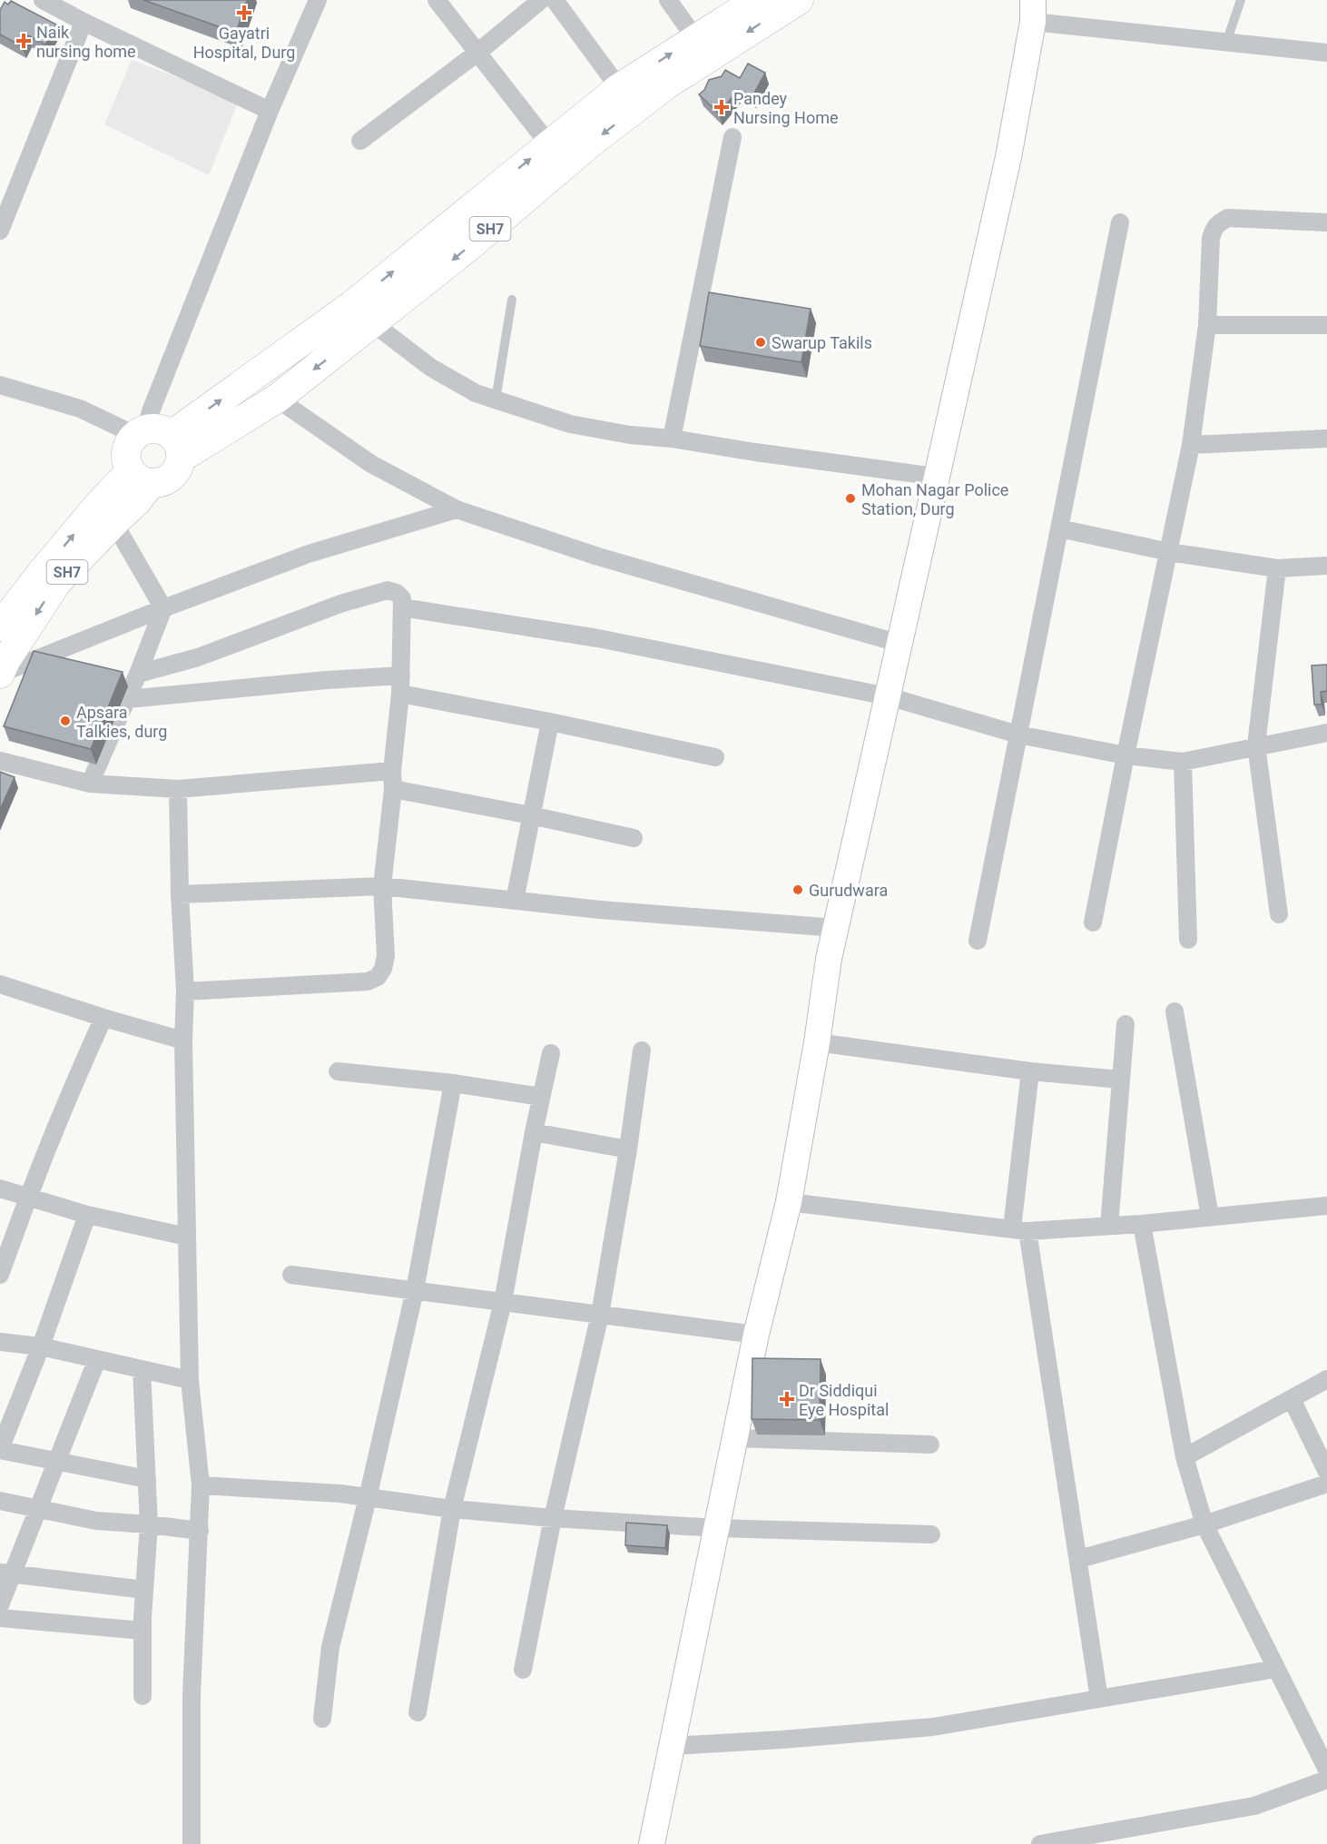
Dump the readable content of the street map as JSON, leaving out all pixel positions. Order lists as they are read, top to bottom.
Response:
{
  "streets": {
    "main road": ["SH7"]
  },
  "places": {
    "health": [
      "Gayatri Hospital, Durg",
      "Naik nursing home",
      "Pandey Nursing Home",
      "Dr Siddiqui Eye Hospital"
    ],
    "other": [
      "Swarup Takils",
      "Mohan Nagar Police Station, Durg",
      "Apsara Talkies, durg",
      "Gurudwara"
    ]
  }
}
